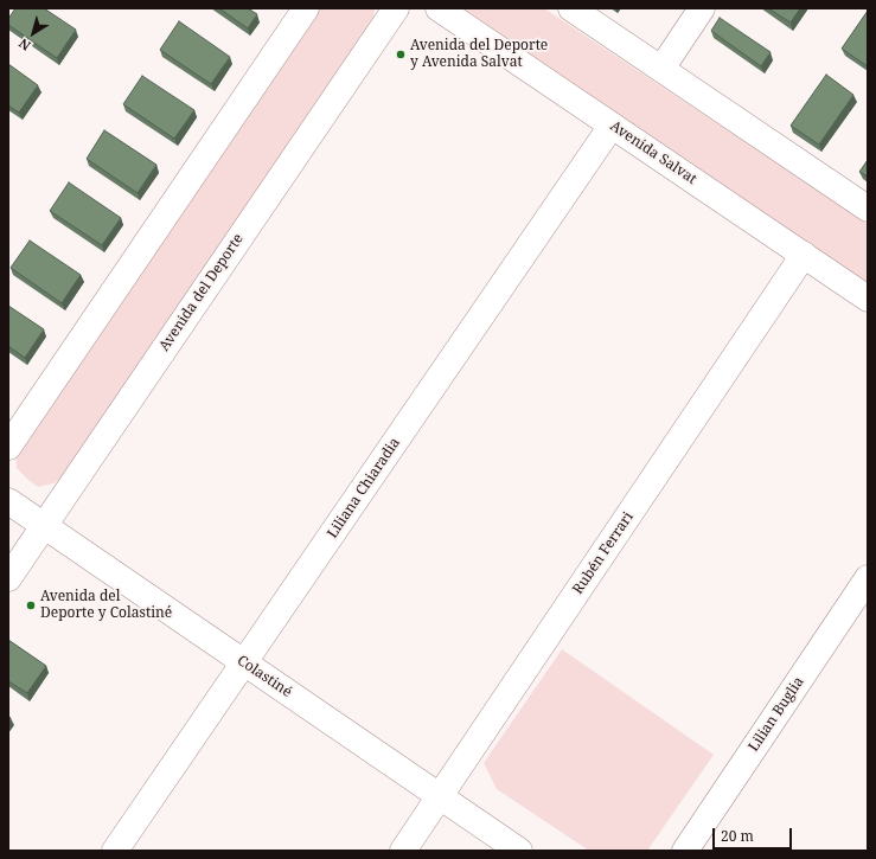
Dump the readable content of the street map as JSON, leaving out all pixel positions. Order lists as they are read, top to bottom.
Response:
{
  "streets": {
    "street": [
      "Avenida Salvat",
      "Avenida del Deporte",
      "Liliana Chiaradia",
      "Rubén Ferrari",
      "Colastiné",
      "Lilian Buglia"
    ]
  },
  "crossings": [
    ["Avenida Salvat", "Liliana Chiaradia"],
    ["Avenida Salvat", "Rubén Ferrari"],
    ["Avenida del Deporte", "Colastiné"],
    ["Liliana Chiaradia", "Colastiné"],
    ["Rubén Ferrari", "Colastiné"]
  ],
  "places": ["Avenida del Deporte y Avenida Salvat", "Avenida del Deporte y Colastiné"],
  "scale_bar": "20 m",
  "north": "bottom left"
}
